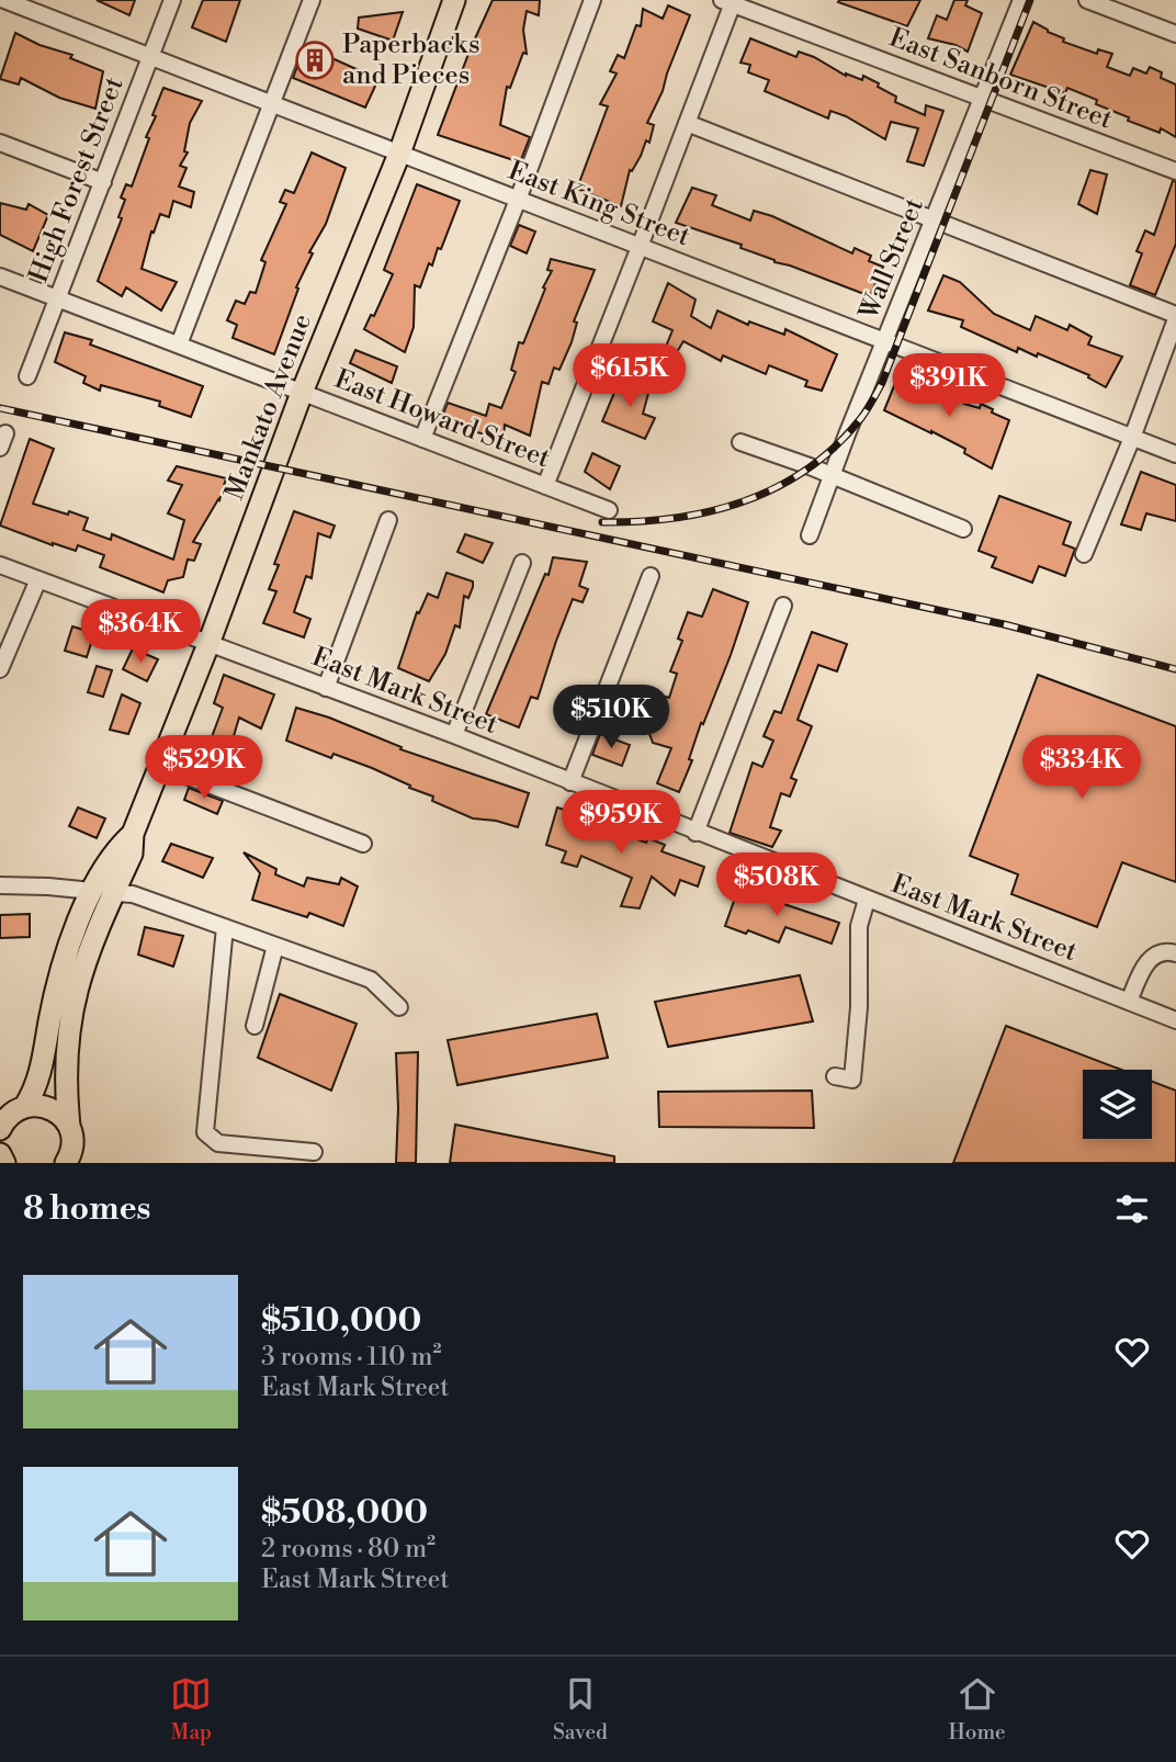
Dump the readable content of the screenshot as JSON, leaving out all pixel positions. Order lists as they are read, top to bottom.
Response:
{
  "streets": {
    "main road": ["Mankato Avenue"],
    "street": [
      "East Sanborn Street",
      "High Forest Street",
      "East King Street",
      "Wall Street",
      "East Howard Street",
      "East Mark Street"
    ]
  },
  "crossings": [
    ["East Sanborn Street", "Wall Street"],
    ["High Forest Street", "East King Street"],
    ["High Forest Street", "East Howard Street"],
    ["East King Street", "Wall Street"],
    ["East King Street", "Mankato Avenue"],
    ["Mankato Avenue", "East Howard Street"],
    ["Mankato Avenue", "East Mark Street"]
  ],
  "places": {
    "building": ["Paperbacks and Pieces"]
  },
  "page": {
    "price": [
      "$615K",
      "$391K",
      "$364K",
      "$510K",
      "$529K",
      "$334K",
      "$959K",
      "$508K"
    ],
    "heading": "8 homes",
    "list": [
      {
        "name": "$510,000",
        "note": "3 rooms · 110 m² · East Mark Street"
      },
      {
        "name": "$508,000",
        "note": "2 rooms · 80 m² · East Mark Street"
      }
    ],
    "tabs": ["Map", "Saved", "Home"]
  }
}
